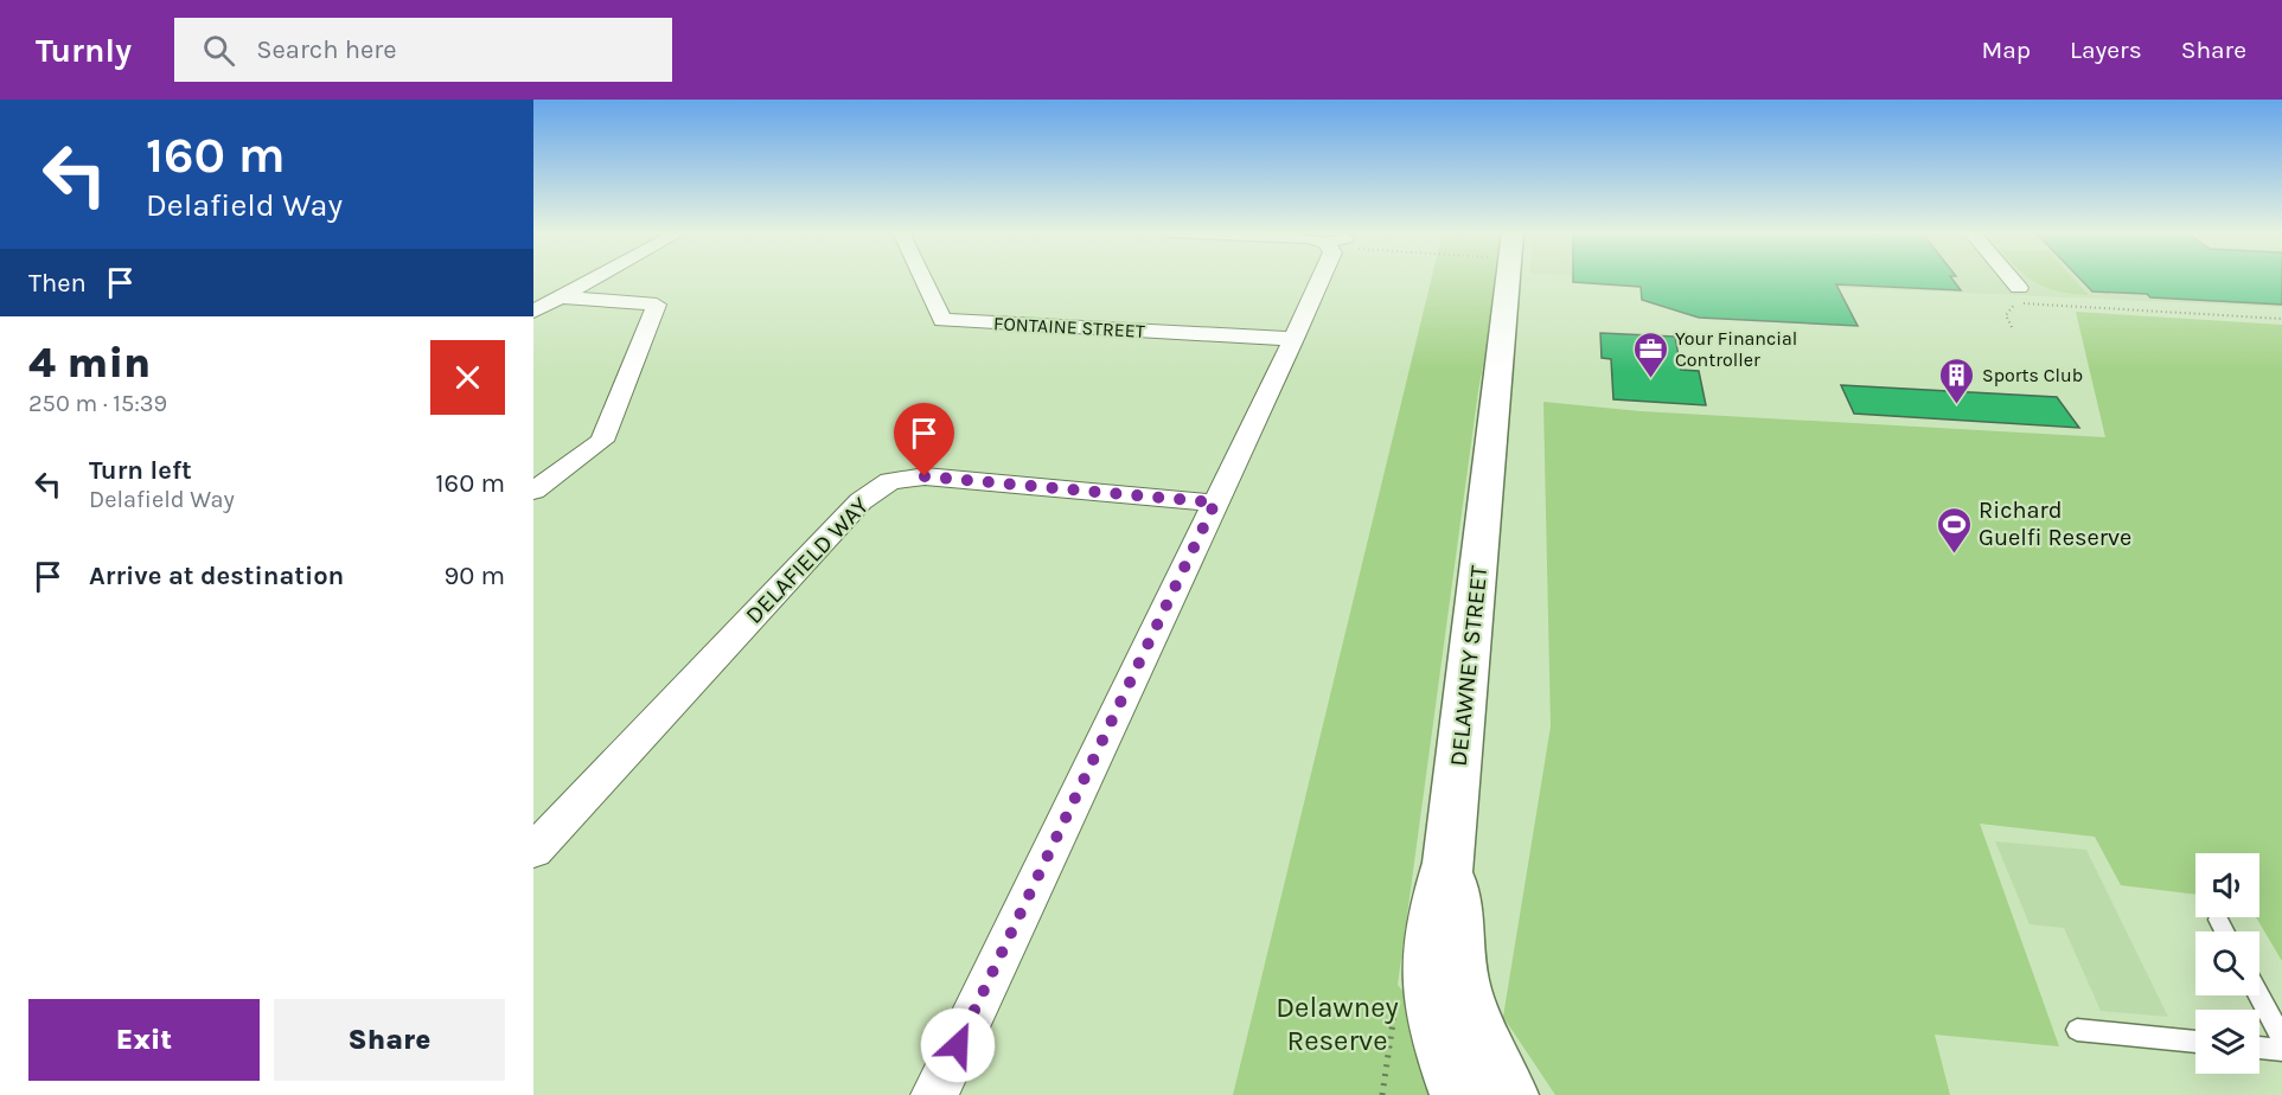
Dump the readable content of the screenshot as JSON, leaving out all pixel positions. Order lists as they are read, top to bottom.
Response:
{
  "streets": {
    "street": ["FONTAINE STREET", "DELAFIELD WAY", "DELAWNEY STREET"]
  },
  "parks": ["Delawney Reserve"],
  "places": {
    "office": ["Your Financial Controller"],
    "building": ["Sports Club"],
    "sports": ["Richard Guelfi Reserve"]
  },
  "page": {
    "header": "Turnly",
    "search": "Search here",
    "nav": ["Map", "Layers", "Share"],
    "turn": ["160 m", "Delafield Way"],
    "then": "Then",
    "heading": ["4 min", "250 m · 15:39"],
    "list": [
      {
        "name": "Turn left",
        "note": "Delafield Way",
        "value": "160 m"
      },
      {
        "name": "Arrive at destination",
        "value": "90 m"
      }
    ],
    "buttons": ["Exit", "Share"]
  }
}
